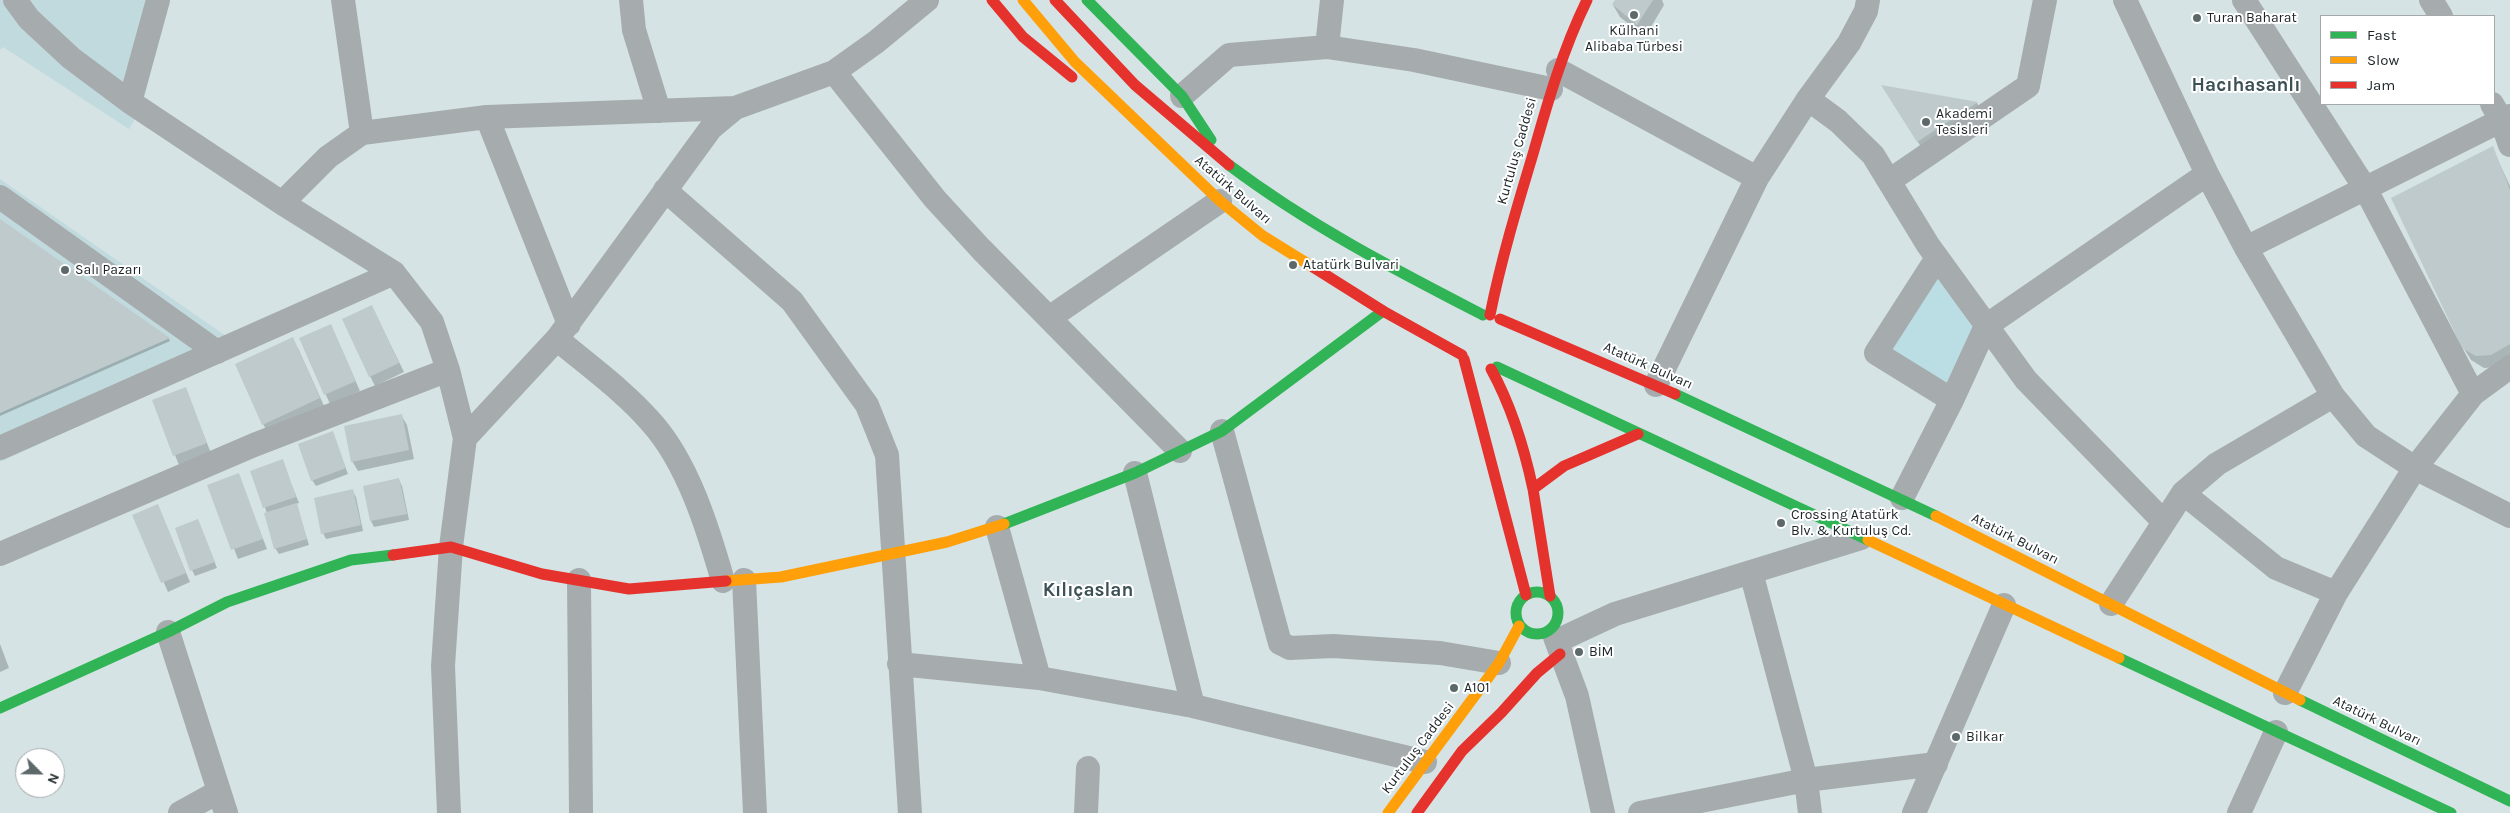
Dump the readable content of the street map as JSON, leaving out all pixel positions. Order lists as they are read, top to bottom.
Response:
{
  "streets": {
    "main road": ["Kurtuluş Caddesi", "Atatürk Bulvarı"]
  },
  "crossings": [
    ["Kurtuluş Caddesi", "Atatürk Bulvarı"]
  ],
  "districts": ["Hacıhasanlı", "Kılıçaslan"],
  "places": [
    "Külhani Alibaba Türbesi",
    "Turan Baharat",
    "Akademi Tesisleri",
    "Atatürk Bulvari",
    "Salı Pazarı",
    "Crossing Atatürk Blv. & Kurtuluş Cd.",
    "BİM",
    "A101",
    "Bilkar"
  ],
  "legend": ["Fast", "Slow", "Jam"],
  "north": "bottom right"
}
